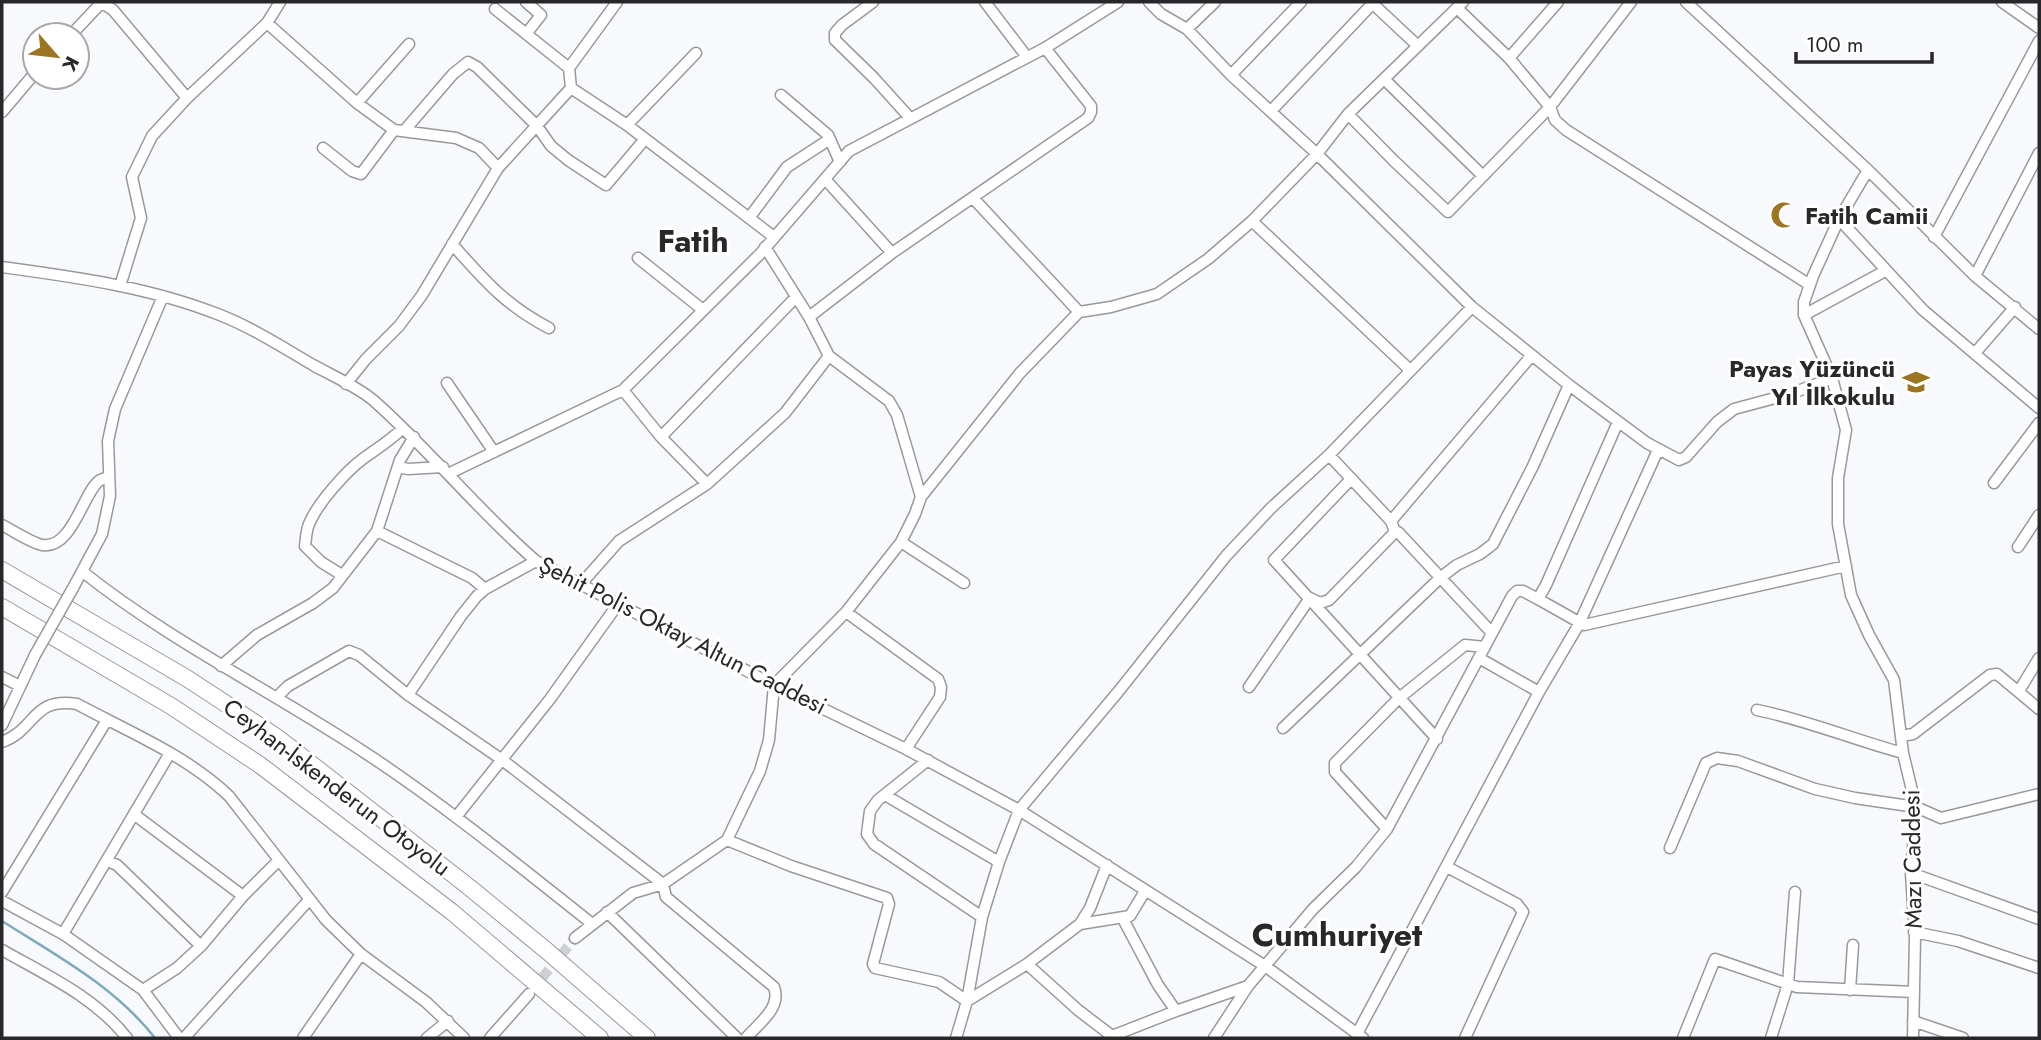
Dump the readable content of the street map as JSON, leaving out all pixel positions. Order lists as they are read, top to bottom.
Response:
{
  "streets": {
    "highway": ["Ceyhan-İskenderun Otoyolu"],
    "street": ["Şehit Polis Oktay Altun Caddesi", "Mazı Caddesi"]
  },
  "districts": ["Fatih", "Cumhuriyet"],
  "places": {
    "mosque": ["Fatih Camii"],
    "school or university": ["Payas Yüzüncü Yıl İlkokulu"]
  },
  "scale_bar": "100 m",
  "north": "bottom right"
}
